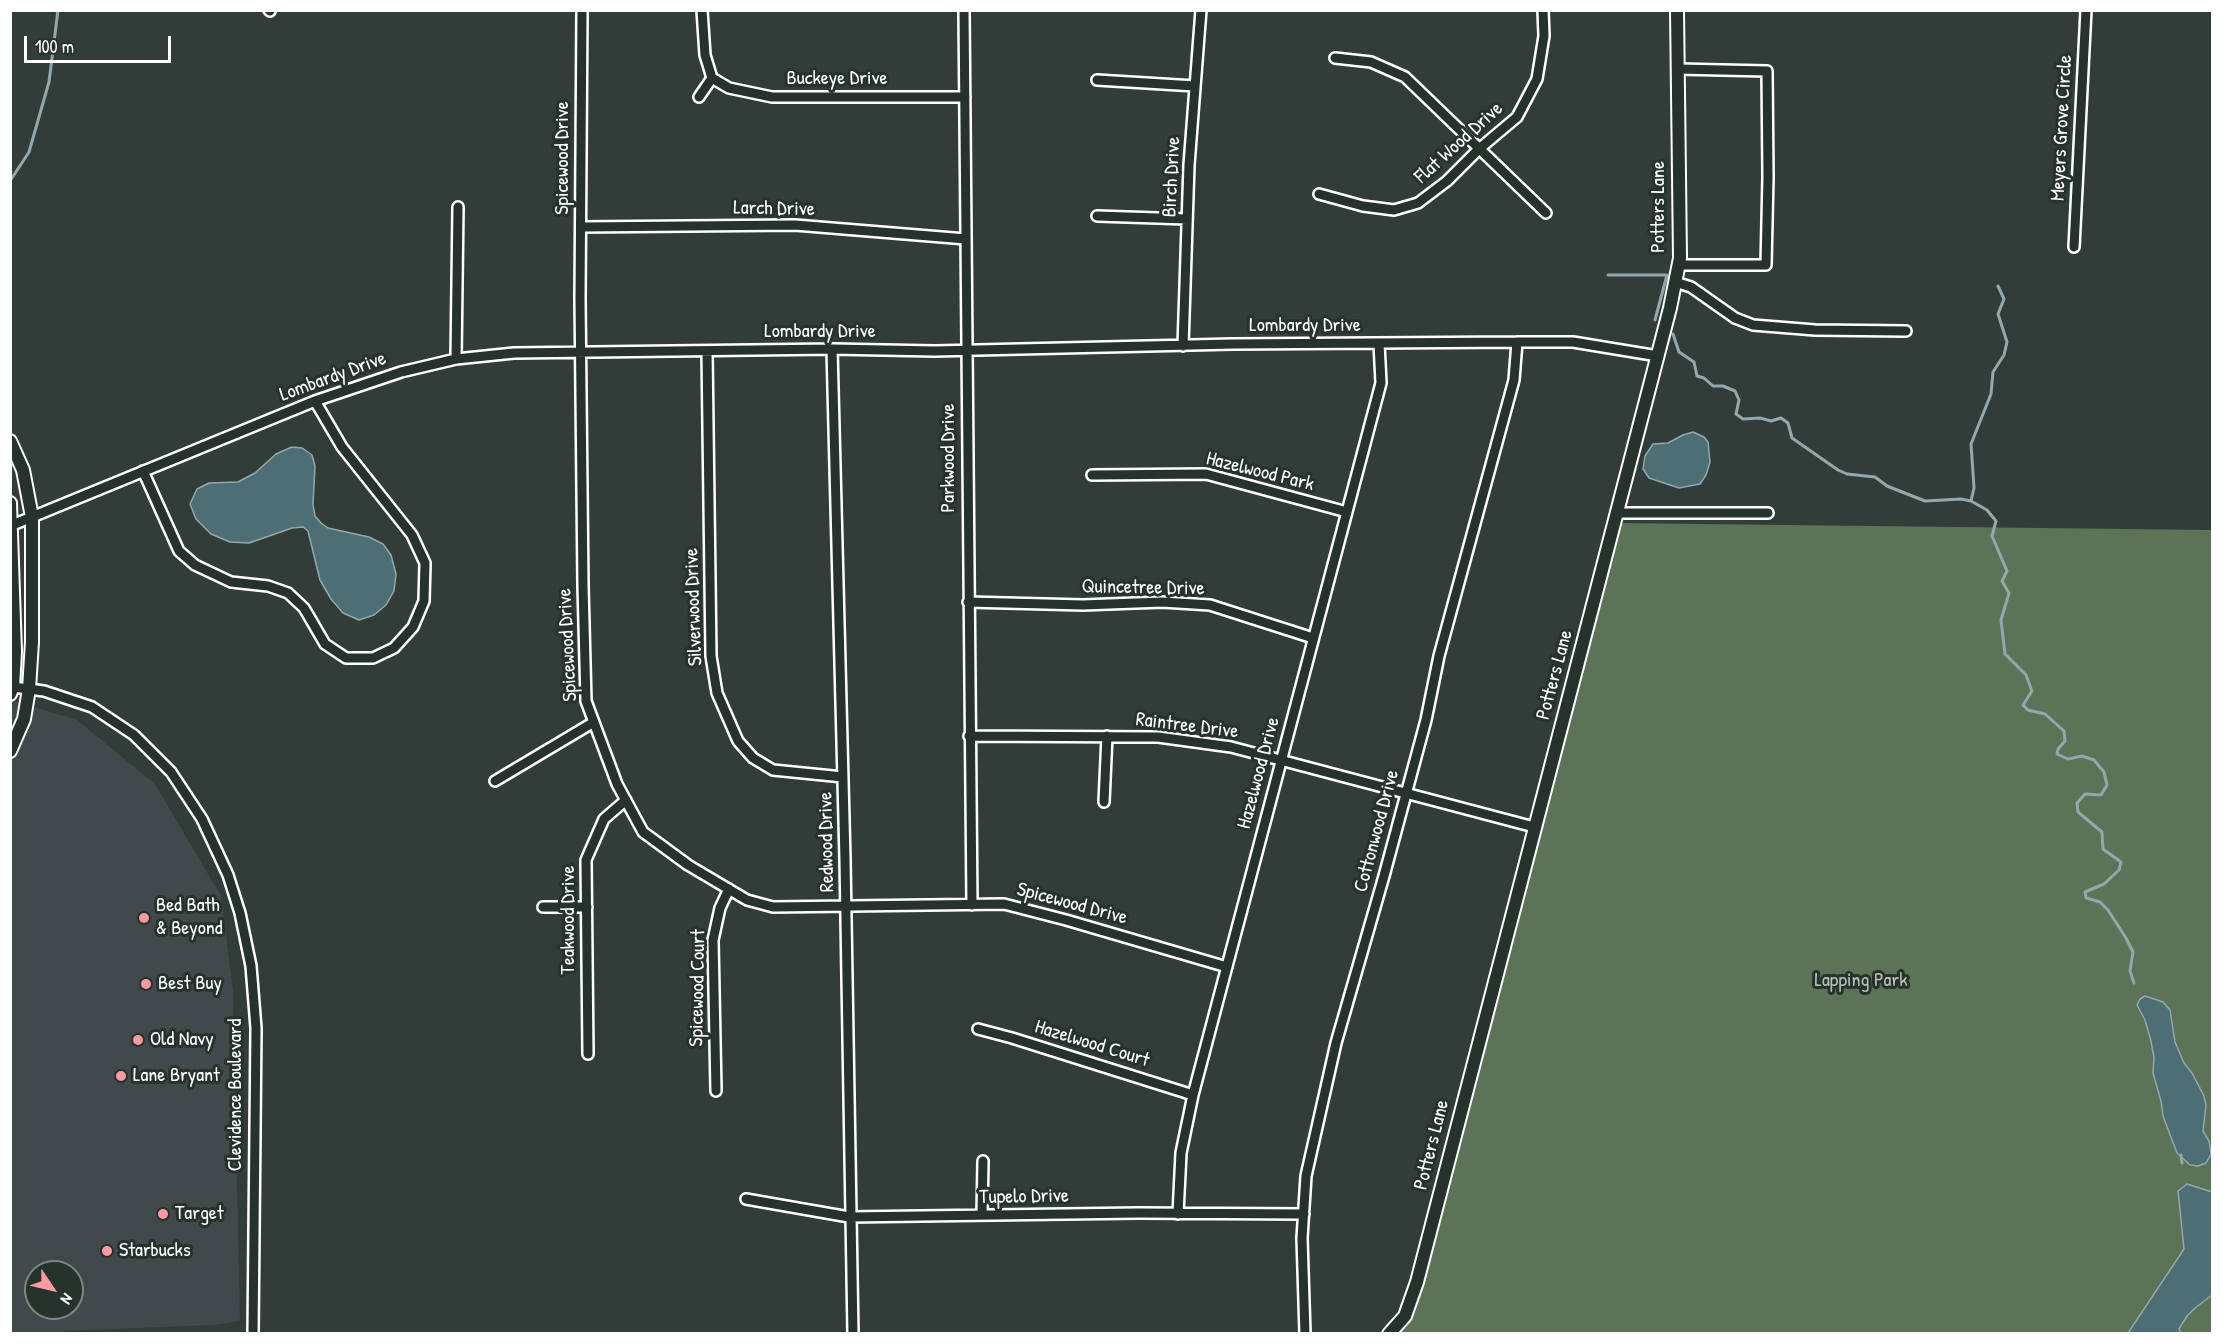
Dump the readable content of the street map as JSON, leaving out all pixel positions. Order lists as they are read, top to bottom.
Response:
{
  "streets": {
    "main road": ["Potters Lane"],
    "street": [
      "Buckeye Drive",
      "Meyers Grove Circle",
      "Flat Wood Drive",
      "Spicewood Drive",
      "Birch Drive",
      "Larch Drive",
      "Lombardy Drive",
      "Parkwood Drive",
      "Hazelwood Park",
      "Quincetree Drive",
      "Silverwood Drive",
      "Raintree Drive",
      "Hazelwood Drive",
      "Cottonwood Drive",
      "Redwood Drive",
      "Teakwood Drive",
      "Spicewood Court",
      "Hazelwood Court",
      "Clevidence Boulevard",
      "Tupelo Drive"
    ]
  },
  "crossings": [
    ["Buckeye Drive", "Parkwood Drive"],
    ["Spicewood Drive", "Larch Drive"],
    ["Spicewood Drive", "Lombardy Drive"],
    ["Spicewood Drive", "Parkwood Drive"],
    ["Spicewood Drive", "Hazelwood Drive"],
    ["Spicewood Drive", "Redwood Drive"],
    ["Spicewood Drive", "Teakwood Drive"],
    ["Spicewood Drive", "Spicewood Court"],
    ["Birch Drive", "Lombardy Drive"],
    ["Potters Lane", "Lombardy Drive"],
    ["Potters Lane", "Raintree Drive"],
    ["Larch Drive", "Parkwood Drive"],
    ["Lombardy Drive", "Parkwood Drive"],
    ["Lombardy Drive", "Silverwood Drive"],
    ["Lombardy Drive", "Hazelwood Drive"],
    ["Lombardy Drive", "Cottonwood Drive"],
    ["Lombardy Drive", "Redwood Drive"],
    ["Parkwood Drive", "Quincetree Drive"],
    ["Parkwood Drive", "Raintree Drive"],
    ["Hazelwood Park", "Hazelwood Drive"],
    ["Quincetree Drive", "Hazelwood Drive"],
    ["Silverwood Drive", "Redwood Drive"],
    ["Raintree Drive", "Hazelwood Drive"],
    ["Raintree Drive", "Cottonwood Drive"],
    ["Hazelwood Drive", "Hazelwood Court"],
    ["Hazelwood Drive", "Tupelo Drive"],
    ["Cottonwood Drive", "Tupelo Drive"],
    ["Redwood Drive", "Tupelo Drive"]
  ],
  "parks": ["Lapping Park"],
  "places": [
    "Bed Bath & Beyond",
    "Best Buy",
    "Old Navy",
    "Lane Bryant",
    "Target",
    "Starbucks"
  ],
  "scale_bar": "100 m",
  "north": "bottom right"
}
